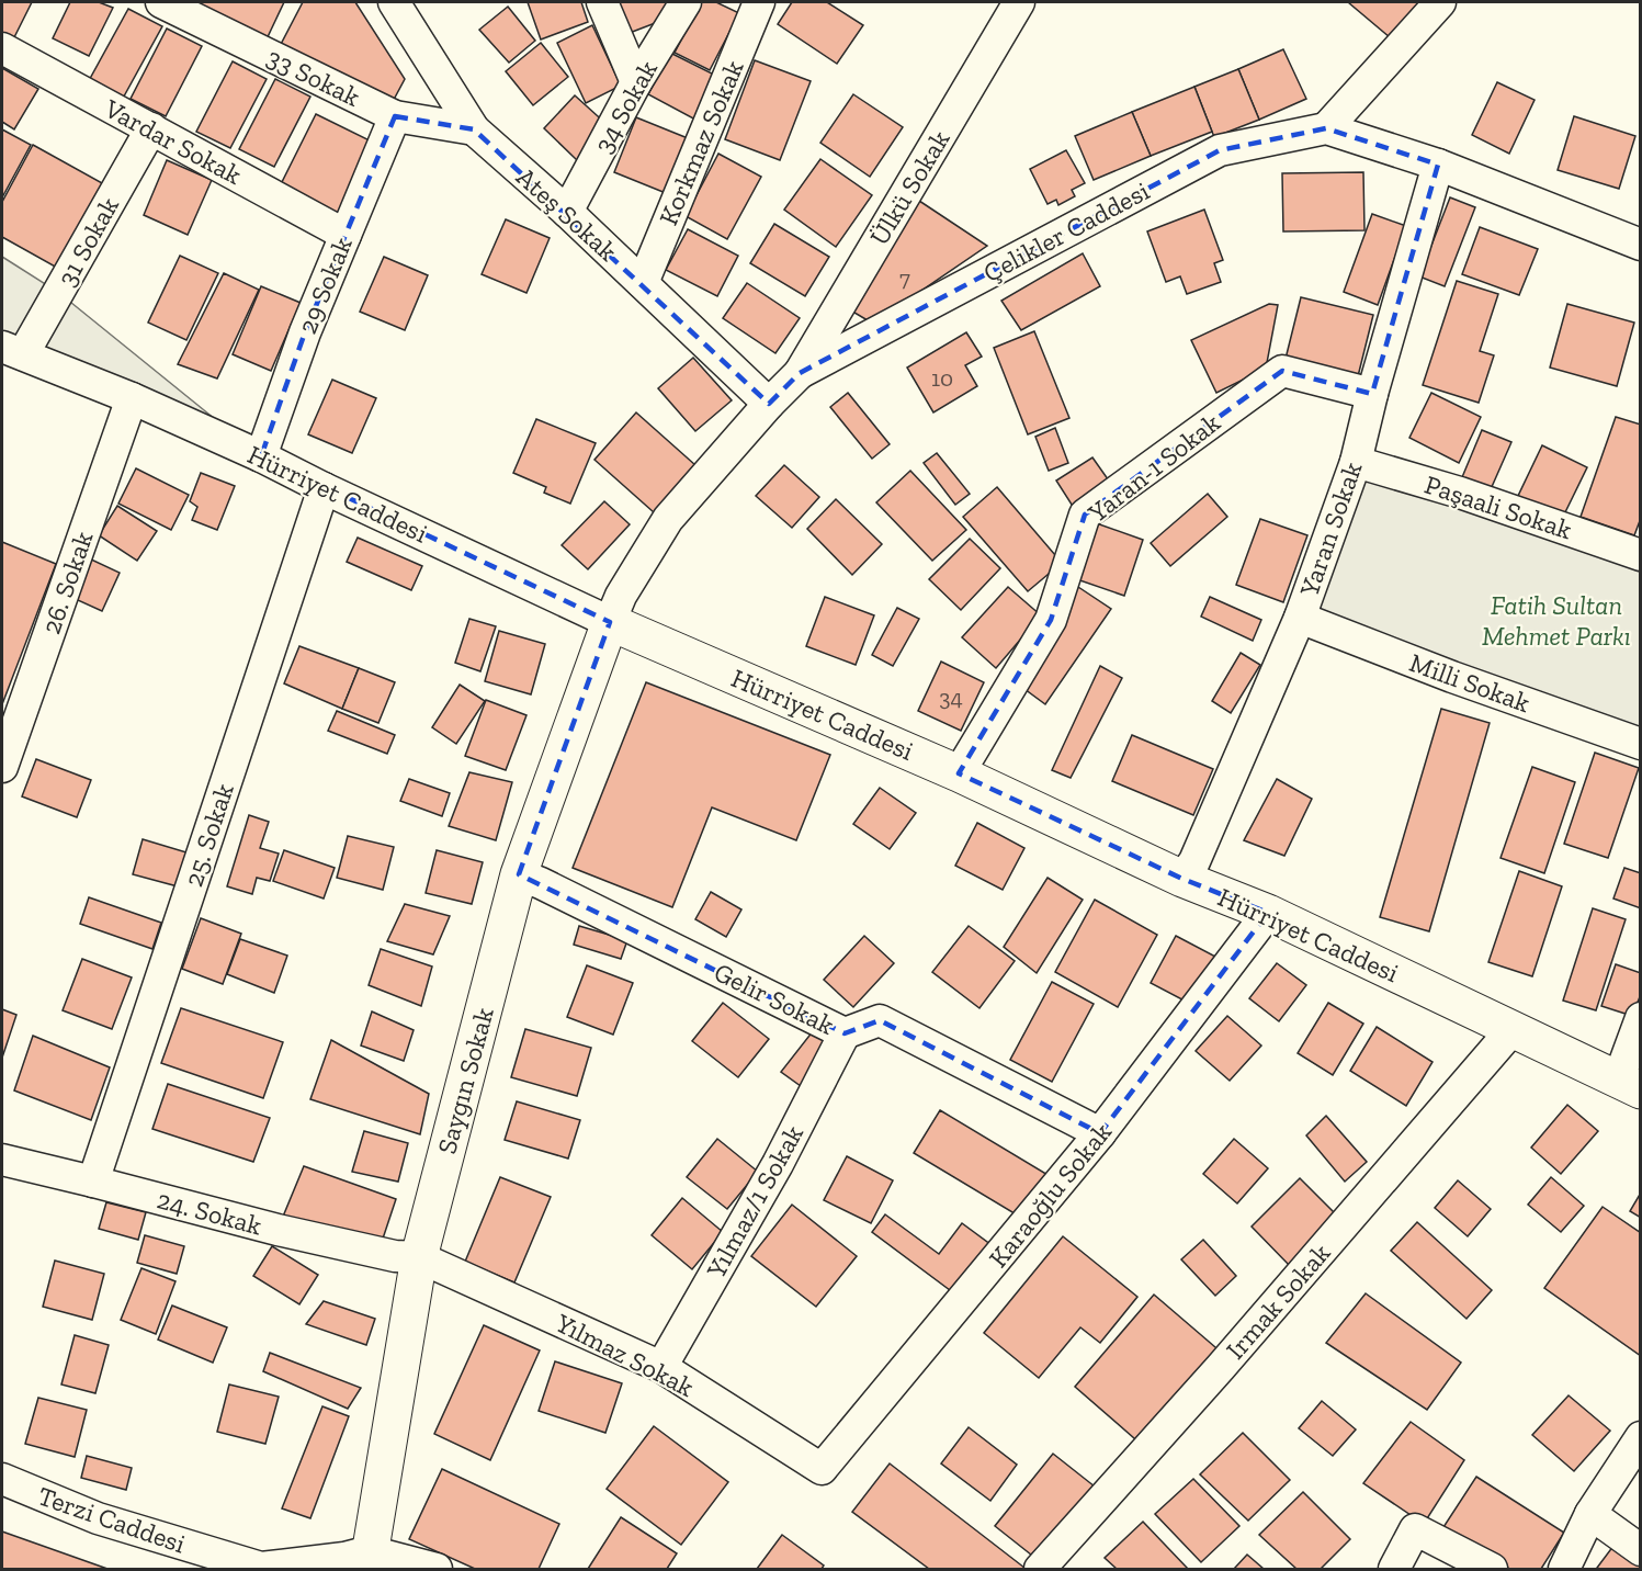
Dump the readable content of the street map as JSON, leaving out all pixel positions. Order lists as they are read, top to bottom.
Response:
{
  "streets": {
    "main road": ["Hürriyet Caddesi", "Saygın Sokak"],
    "street": [
      "33 Sokak",
      "34 Sokak",
      "Vardar Sokak",
      "Korkmaz Sokak",
      "Ülkü Sokak",
      "Ateş Sokak",
      "Çelikler Caddesi",
      "31 Sokak",
      "29 Sokak",
      "Yaran-1 Sokak",
      "Paşaali Sokak",
      "Yaran Sokak",
      "26. Sokak",
      "Milli Sokak",
      "25. Sokak",
      "Gelir Sokak",
      "Karaoğlu Sokak",
      "Yılmaz/1 Sokak",
      "24. Sokak",
      "Irmak Sokak",
      "Yılmaz Sokak",
      "Terzi Caddesi"
    ]
  },
  "crossings": [
    ["33 Sokak", "Ateş Sokak"],
    ["33 Sokak", "29 Sokak"],
    ["34 Sokak", "Ateş Sokak"],
    ["Vardar Sokak", "31 Sokak"],
    ["Vardar Sokak", "29 Sokak"],
    ["Korkmaz Sokak", "Ateş Sokak"],
    ["Ülkü Sokak", "Çelikler Caddesi"],
    ["Ateş Sokak", "Çelikler Caddesi"],
    ["Çelikler Caddesi", "Hürriyet Caddesi"],
    ["Çelikler Caddesi", "Yaran Sokak"],
    ["Çelikler Caddesi", "Saygın Sokak"],
    ["31 Sokak", "Hürriyet Caddesi"],
    ["29 Sokak", "Hürriyet Caddesi"],
    ["Yaran-1 Sokak", "Hürriyet Caddesi"],
    ["Yaran-1 Sokak", "Yaran Sokak"],
    ["Hürriyet Caddesi", "Yaran Sokak"],
    ["Hürriyet Caddesi", "26. Sokak"],
    ["Hürriyet Caddesi", "25. Sokak"],
    ["Hürriyet Caddesi", "Saygın Sokak"],
    ["Hürriyet Caddesi", "Karaoğlu Sokak"],
    ["Hürriyet Caddesi", "Irmak Sokak"],
    ["Paşaali Sokak", "Yaran Sokak"],
    ["Yaran Sokak", "Milli Sokak"],
    ["25. Sokak", "24. Sokak"],
    ["Gelir Sokak", "Saygın Sokak"],
    ["Gelir Sokak", "Karaoğlu Sokak"],
    ["Gelir Sokak", "Yılmaz/1 Sokak"],
    ["Saygın Sokak", "24. Sokak"],
    ["Saygın Sokak", "Yılmaz Sokak"],
    ["Karaoğlu Sokak", "Yılmaz Sokak"],
    ["Yılmaz/1 Sokak", "Yılmaz Sokak"],
    ["24. Sokak", "Yılmaz Sokak"]
  ],
  "parks": ["Fatih Sultan Mehmet Parkı"],
  "house_numbers": ["7", "10", "34"]
}
